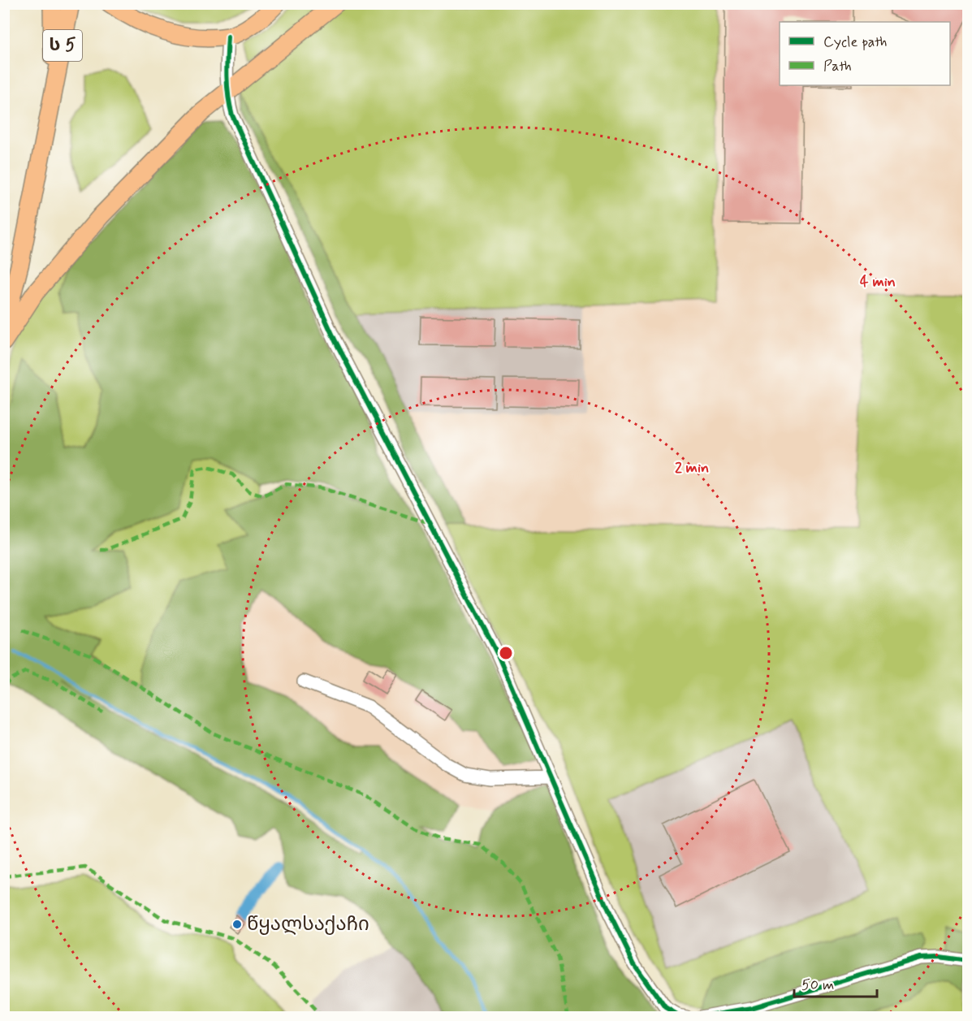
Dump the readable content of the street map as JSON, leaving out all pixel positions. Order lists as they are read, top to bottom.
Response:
{
  "streets": {
    "highway": ["ს 5"]
  },
  "places": ["წყალსაქაჩი"],
  "legend": ["Cycle path", "Path"],
  "scale_bar": "50 m",
  "rings": ["4 min", "2 min"]
}
